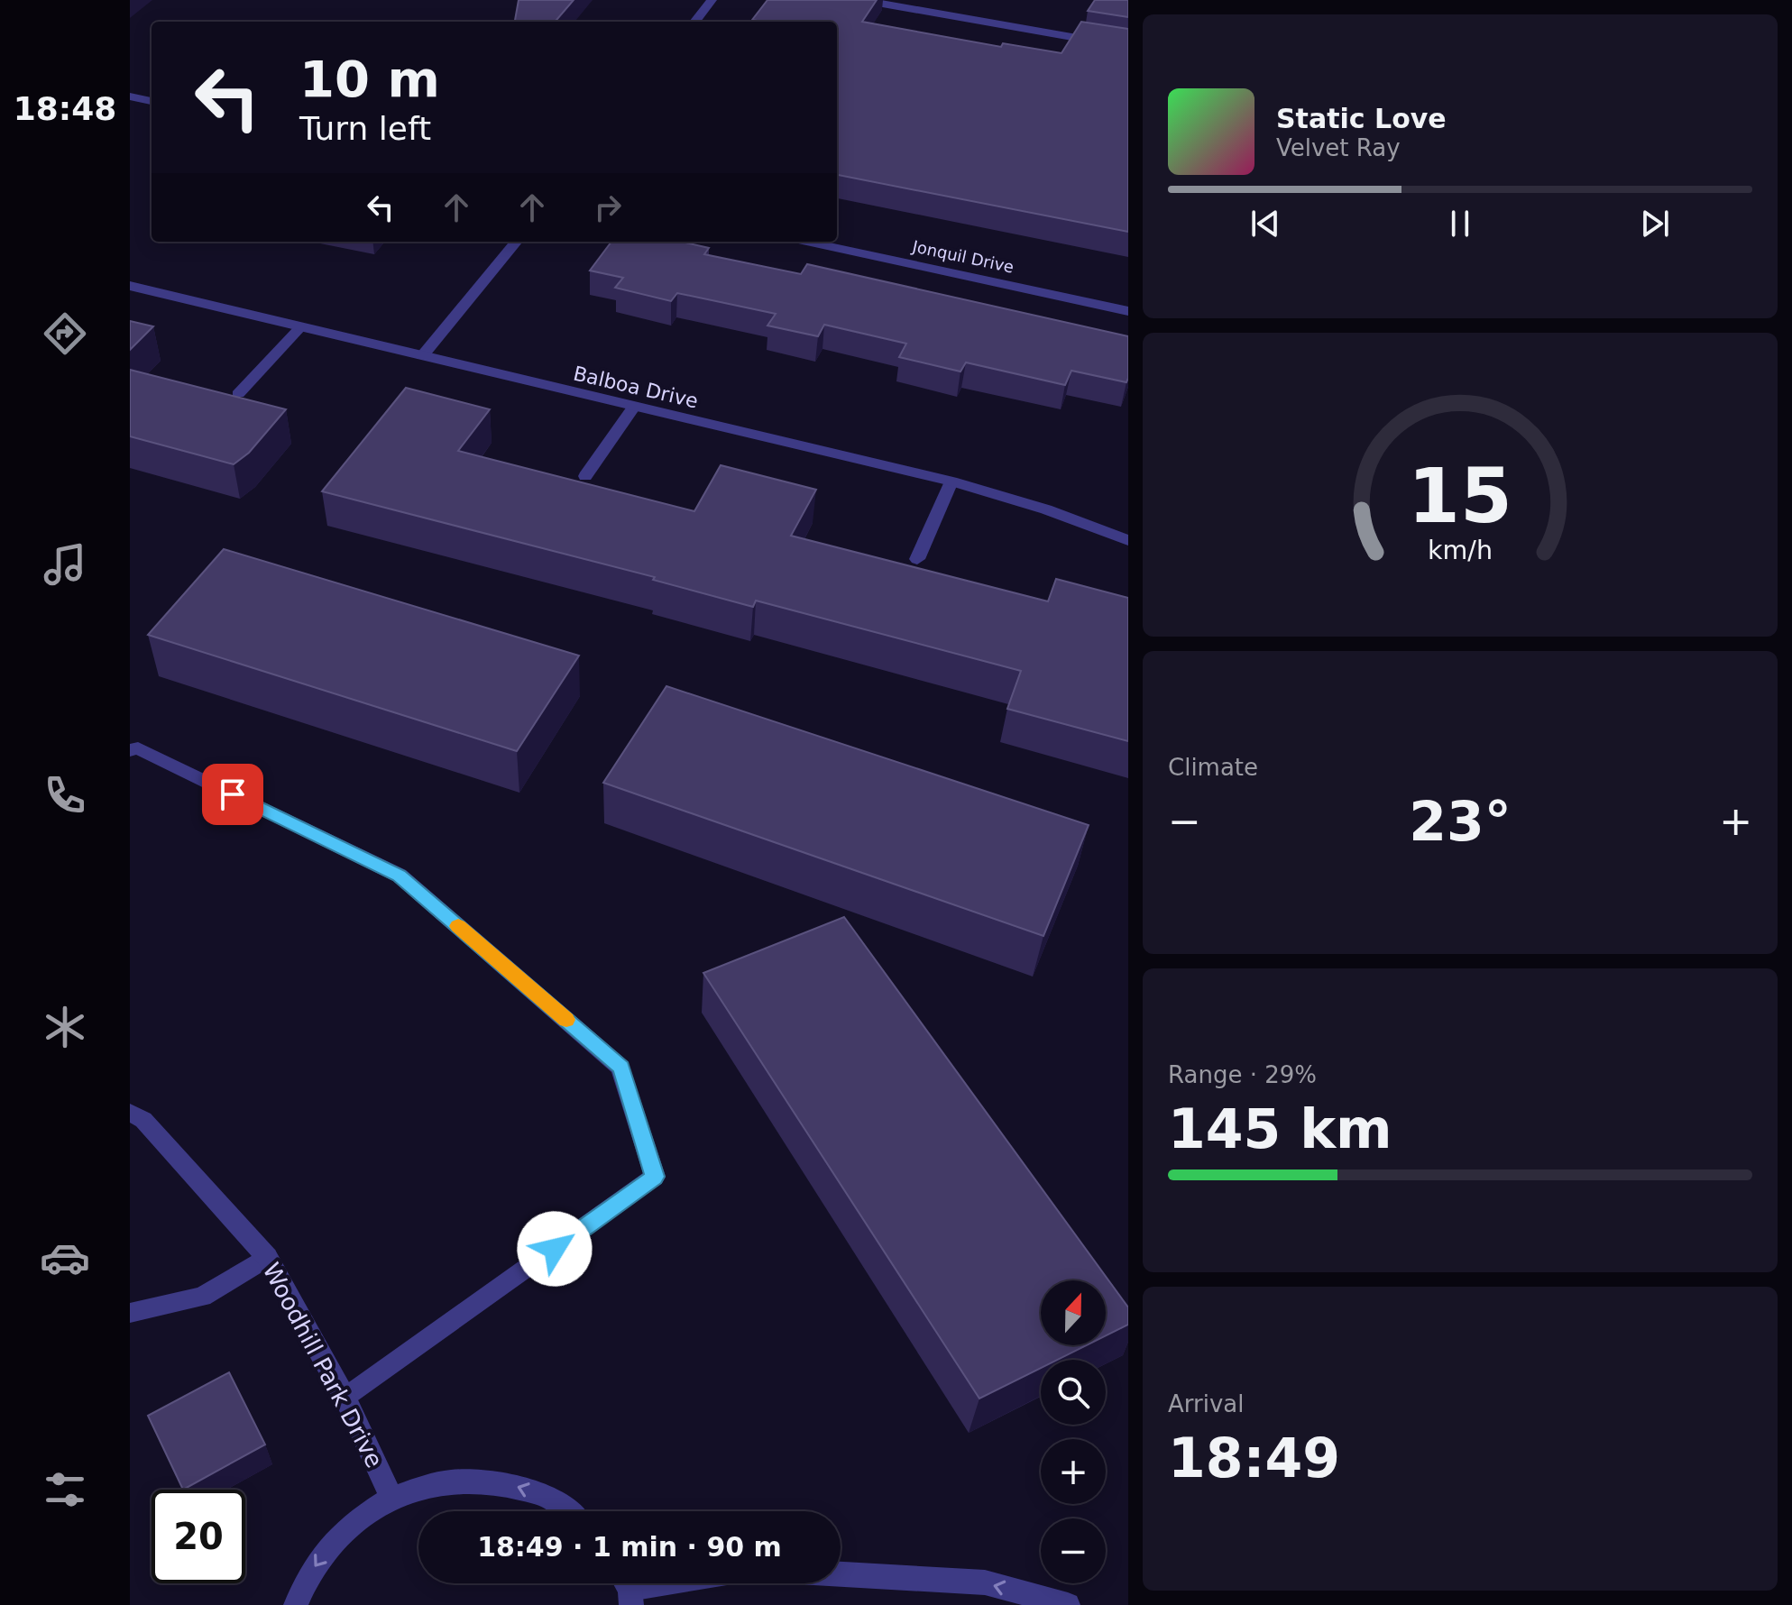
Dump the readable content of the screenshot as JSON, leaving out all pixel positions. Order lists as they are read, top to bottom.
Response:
{
  "streets": {
    "street": ["Jonquil Drive", "Balboa Drive", "Woodhill Park Drive"]
  },
  "north": "top",
  "page": {
    "tabs": "18:48",
    "turn": ["10 m", "Turn left"],
    "song": ["Static Love", "Velvet Ray"],
    "tile": [
      "Climate",
      ["Range · 29%", "145 km"],
      ["Arrival", "18:49"]
    ],
    "heat": ["−", "23°", "+"],
    "map_buttons": ["+", "−"],
    "limit": "20",
    "trip": "18:49 · 1 min · 90 m",
    "gauge": ["15", "km/h"]
  }
}
